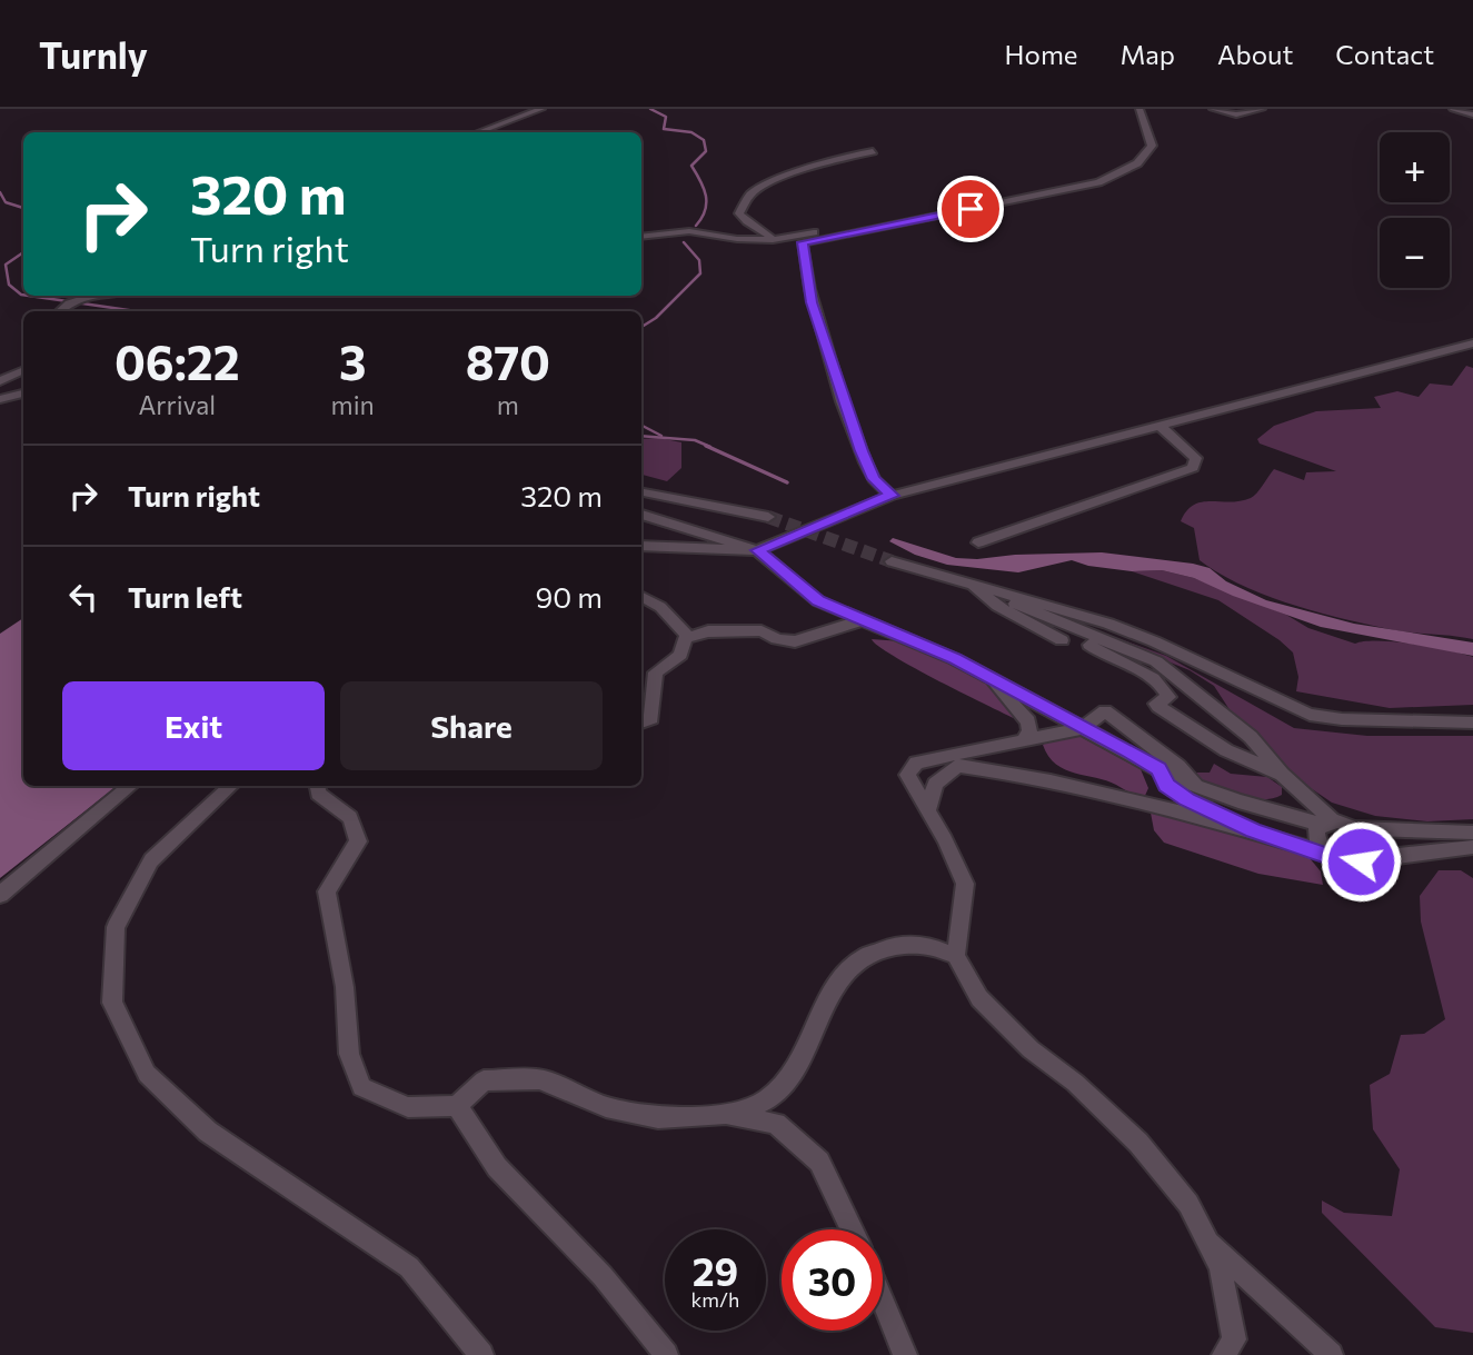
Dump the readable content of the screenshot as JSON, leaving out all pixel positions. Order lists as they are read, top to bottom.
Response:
{
  "page": {
    "header": "Turnly",
    "nav": [
      "Home",
      "Map",
      "About",
      "Contact"
    ],
    "map_buttons": ["+", "−"],
    "turn": ["320 m", "Turn right"],
    "eta": [
      "06:22",
      "Arrival",
      "3",
      "min",
      "870",
      "m"
    ],
    "list": [
      {
        "name": "Turn right",
        "value": "320 m"
      },
      {
        "name": "Turn left",
        "value": "90 m"
      }
    ],
    "buttons": ["Exit", "Share"],
    "speed": "29 km/h",
    "limit": "30"
  }
}
